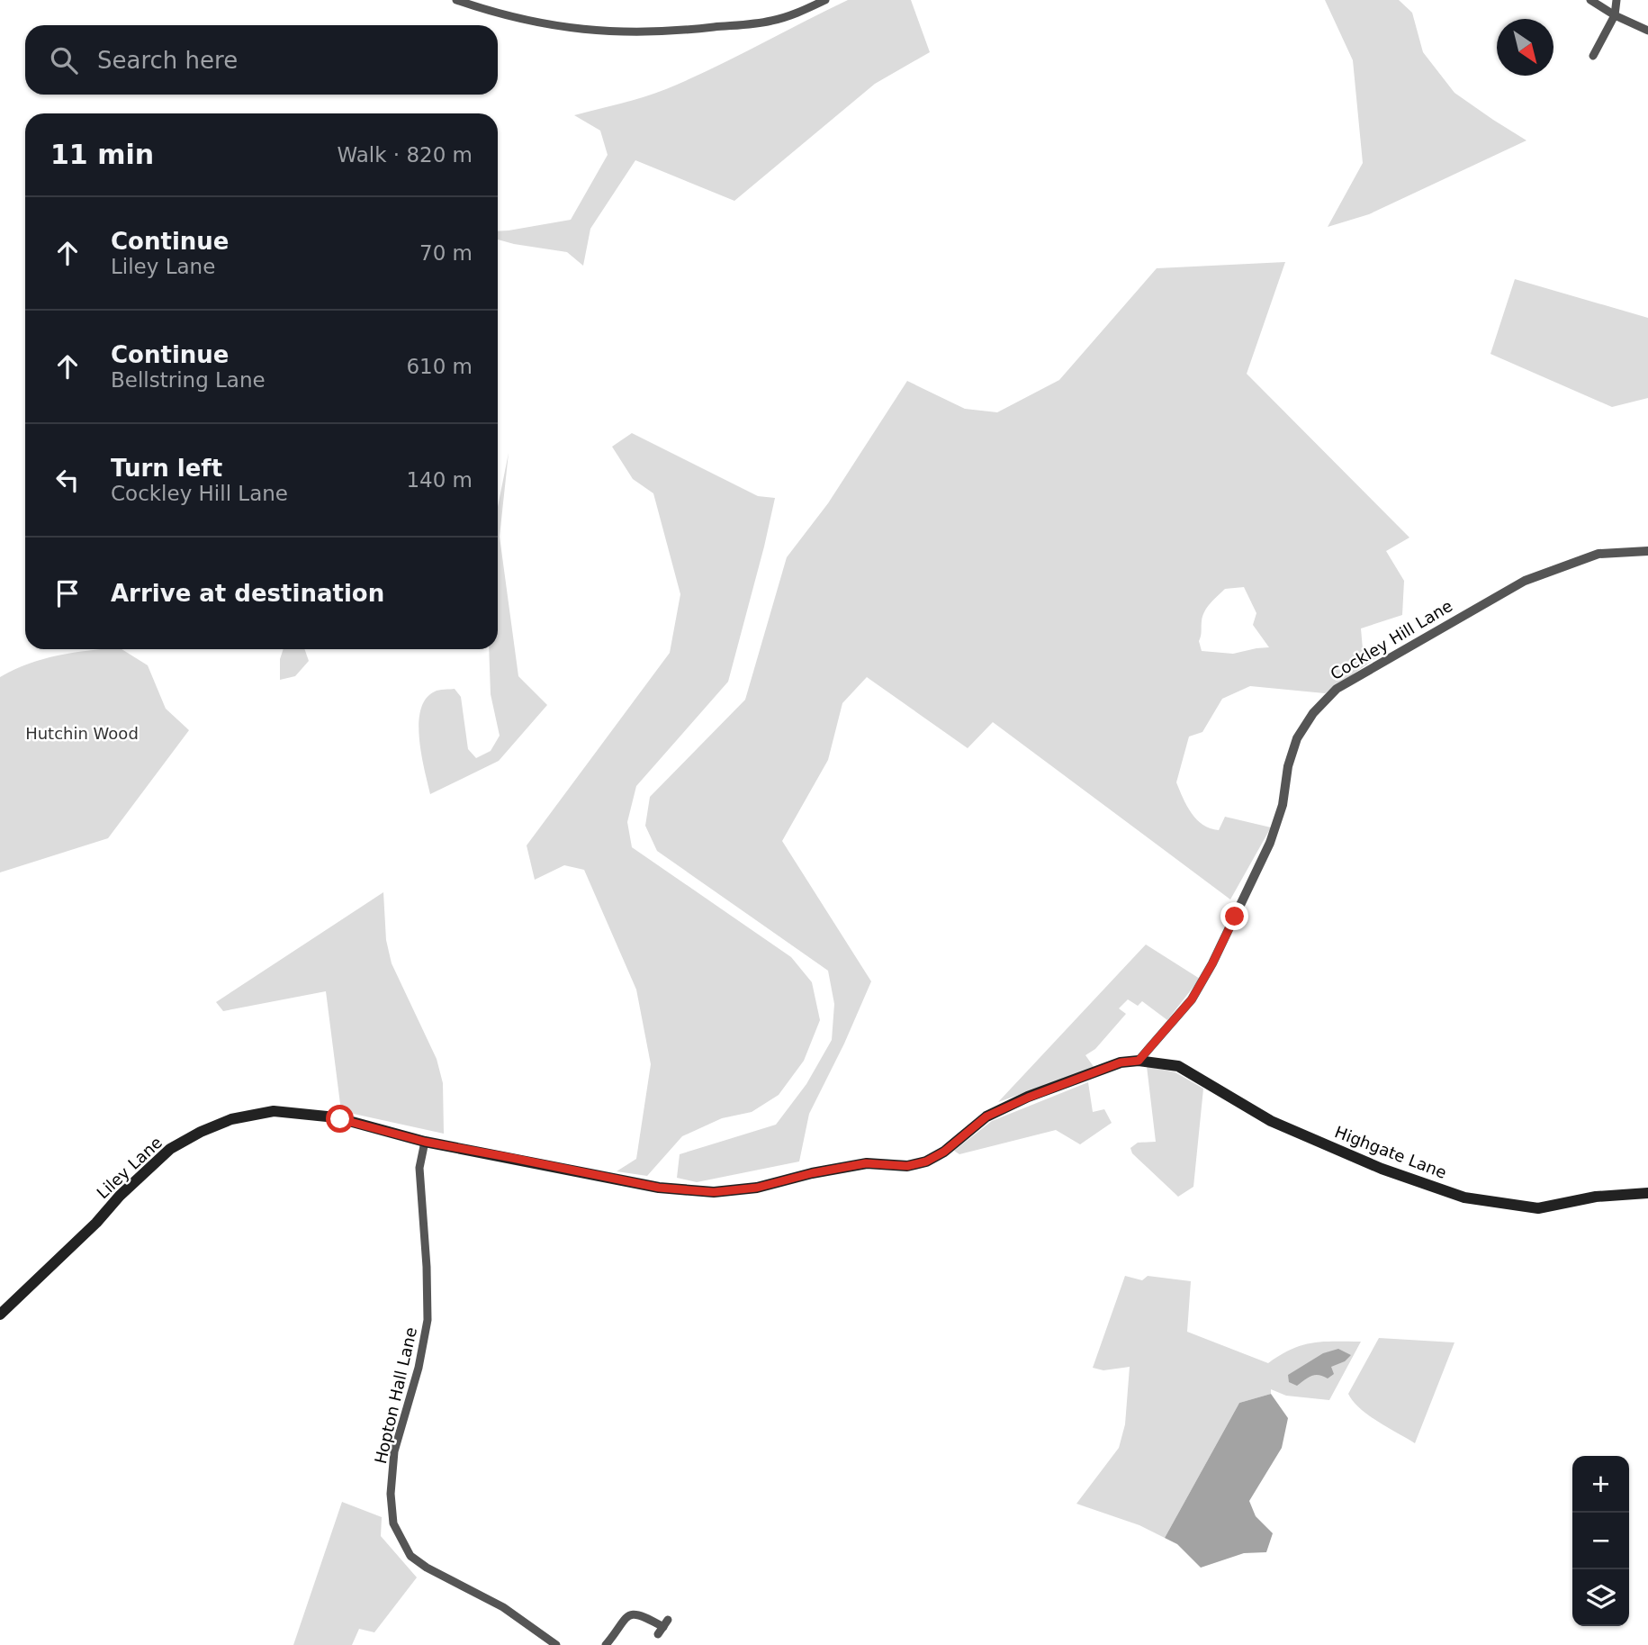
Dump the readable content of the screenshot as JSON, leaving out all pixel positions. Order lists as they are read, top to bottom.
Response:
{
  "streets": {
    "main road": ["Highgate Lane", "Liley Lane"],
    "street": ["Cockley Hill Lane", "Hopton Hall Lane"]
  },
  "crossings": [
    ["Cockley Hill Lane", "Highgate Lane"],
    ["Cockley Hill Lane", "Liley Lane"],
    ["Highgate Lane", "Liley Lane"],
    ["Liley Lane", "Hopton Hall Lane"]
  ],
  "parks": ["Hutchin Wood"],
  "north": "bottom right",
  "page": {
    "search": "Search here",
    "heading": ["11 min", "Walk · 820 m"],
    "list": [
      ["Continue", "Liley Lane", "70 m"],
      ["Continue", "Bellstring Lane", "610 m"],
      ["Turn left", "Cockley Hill Lane", "140 m"],
      "Arrive at destination"
    ],
    "map_buttons": ["+", "−"]
  }
}
